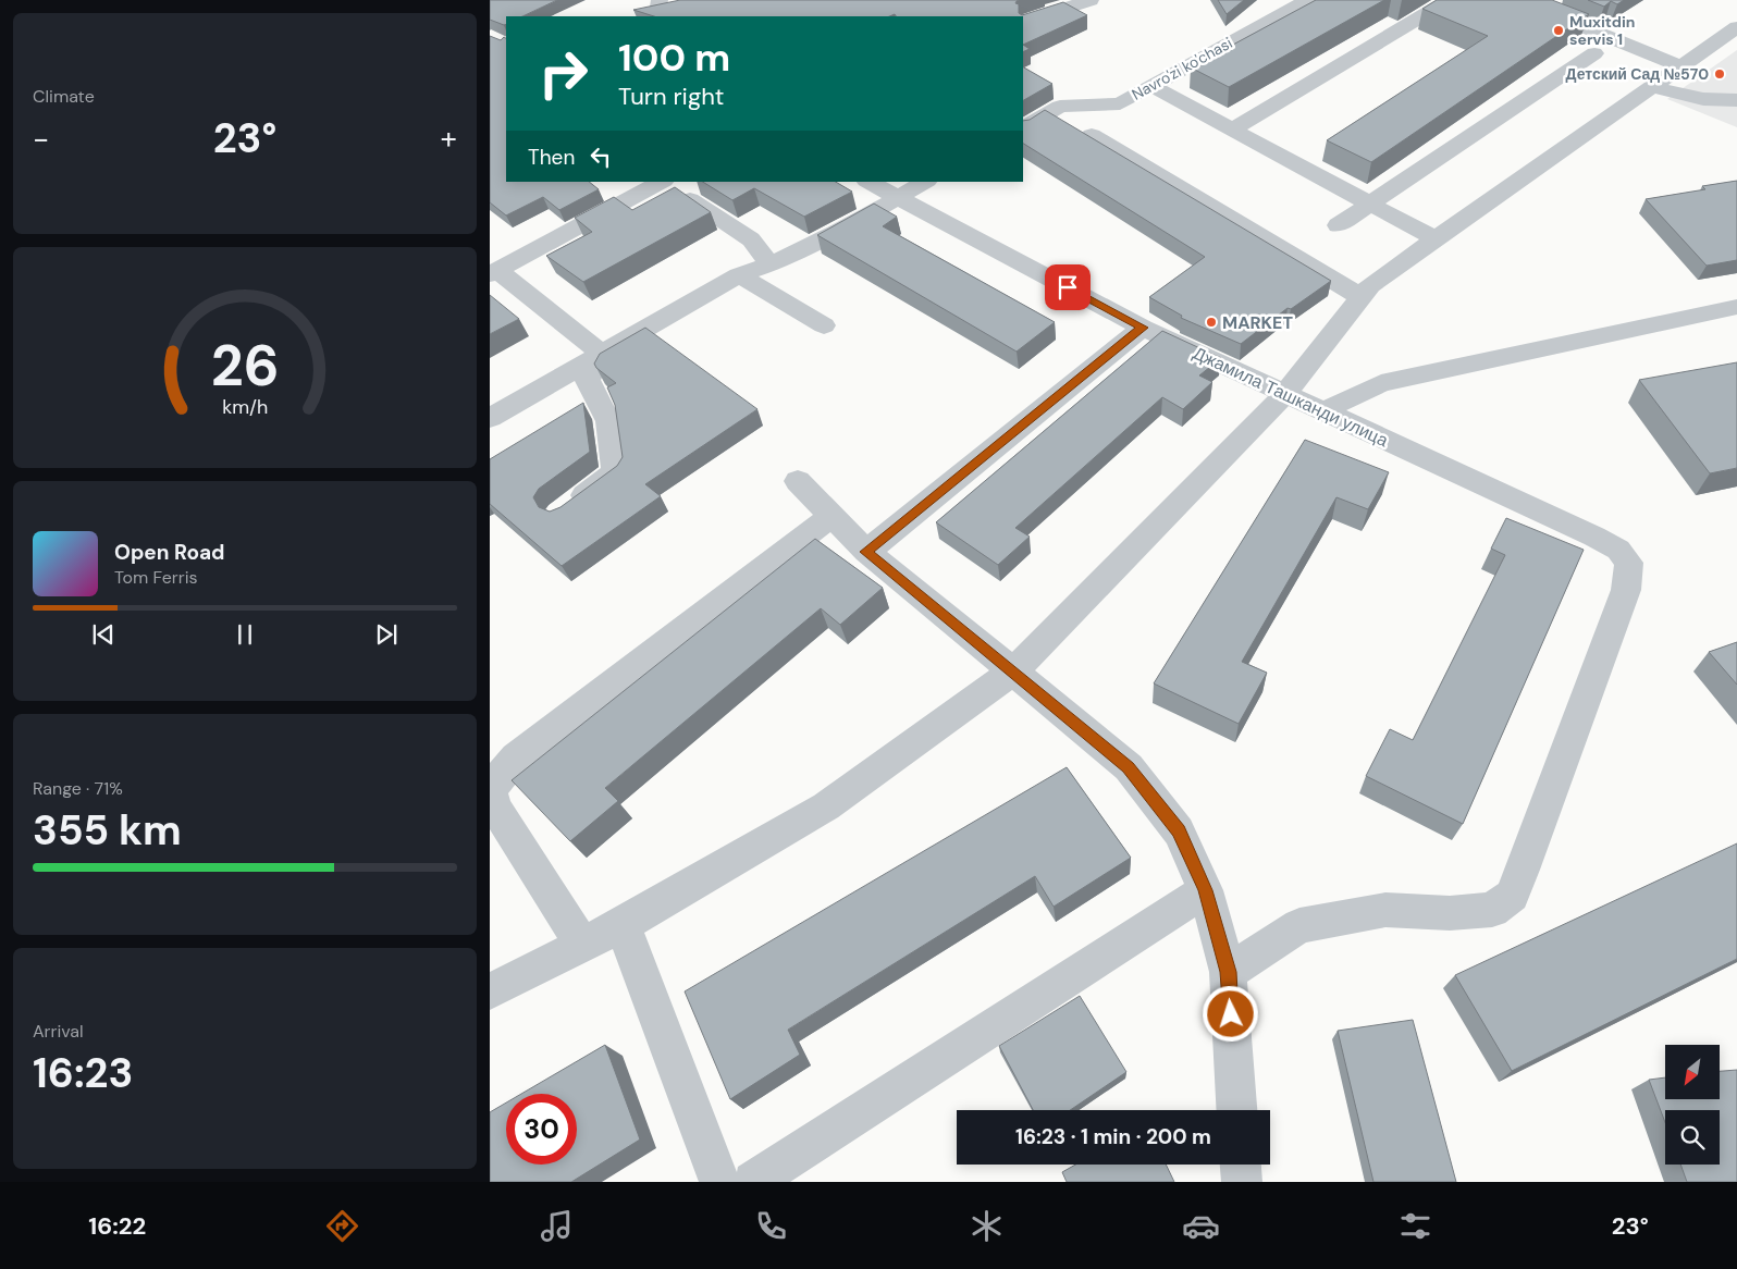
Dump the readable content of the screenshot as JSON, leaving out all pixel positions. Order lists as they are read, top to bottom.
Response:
{
  "streets": {
    "street": ["Navro'zi ko'chasi", "Джамила Ташканди улица"]
  },
  "places": ["Muxitdin servis 1", "Детский Сад №570", "MARKET"],
  "north": "bottom left",
  "page": {
    "tile": [
      "Climate",
      ["Range · 71%", "355 km"],
      ["Arrival", "16:23"]
    ],
    "turn": ["100 m", "Turn right"],
    "heat": ["−", "23°", "+"],
    "then": "Then",
    "song": ["Open Road", "Tom Ferris"],
    "limit": "30",
    "trip": "16:23 · 1 min · 200 m",
    "tabs": ["16:22", "23°"],
    "gauge": ["26", "km/h"]
  }
}
